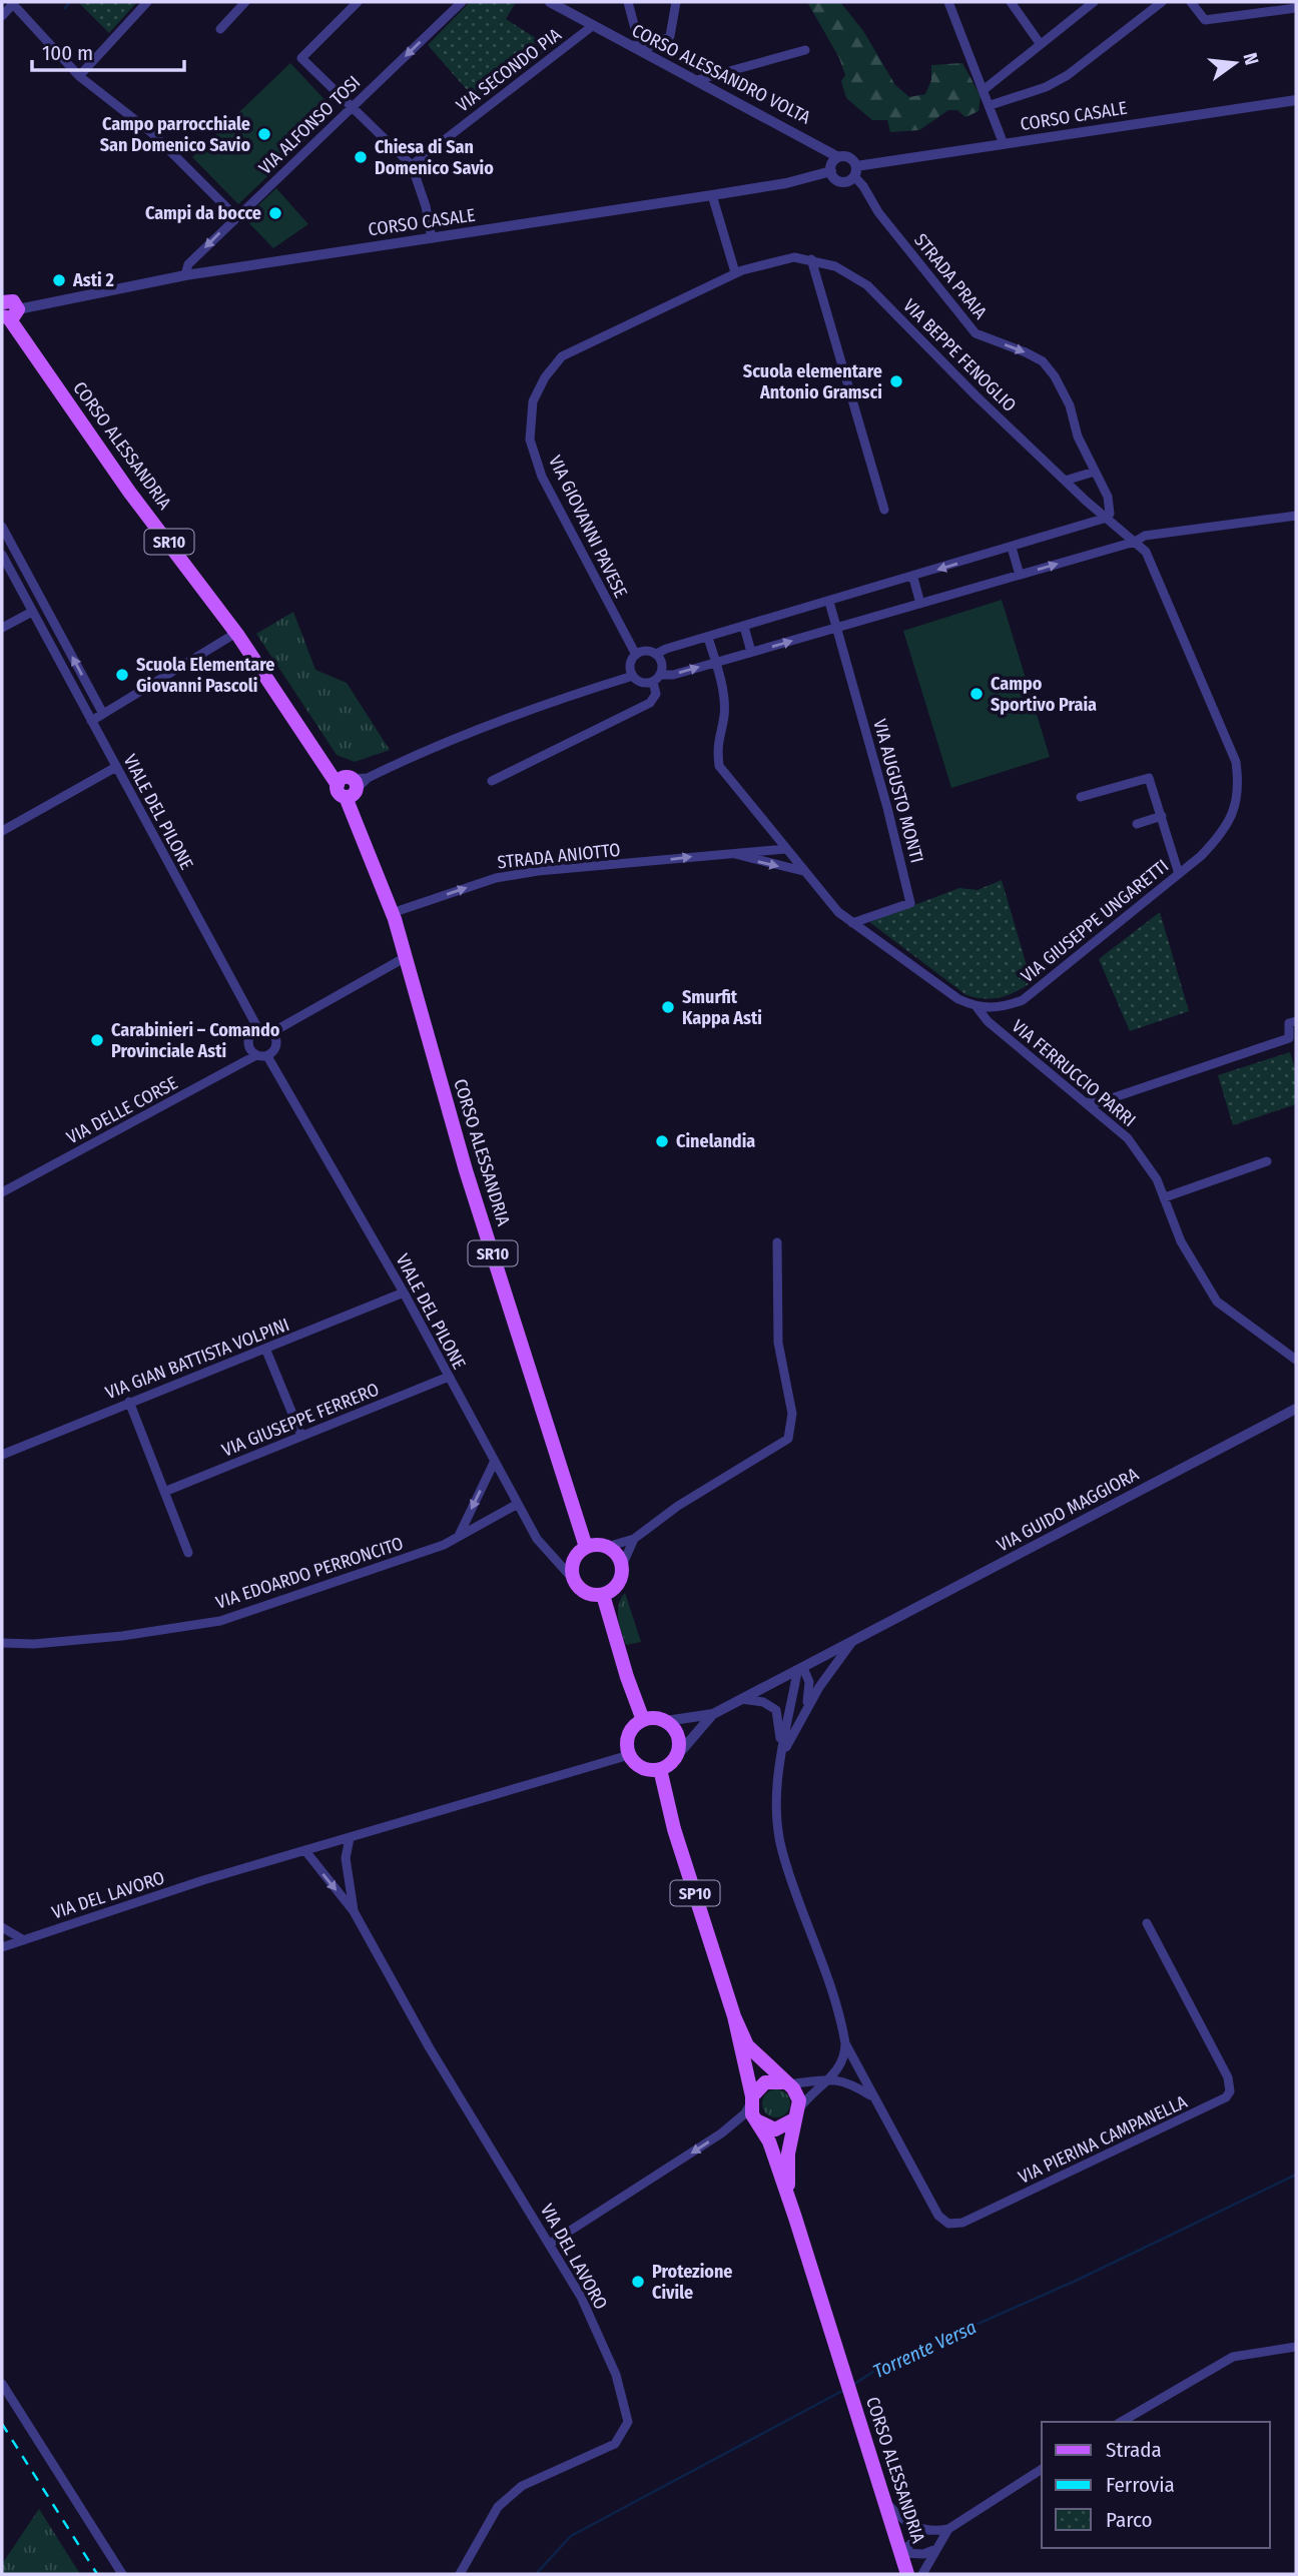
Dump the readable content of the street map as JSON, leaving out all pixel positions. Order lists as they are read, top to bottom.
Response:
{
  "streets": {
    "main road": ["CORSO ALESSANDRIA", "SR10", "SP10"],
    "street": [
      "VIA SECONDO PIA",
      "CORSO ALESSANDRO VOLTA",
      "CORSO CASALE",
      "VIA ALFONSO TOSI",
      "STRADA PRAIA",
      "VIA BEPPE FENOGLIO",
      "VIA GIOVANNI PAVESE",
      "VIA AUGUSTO MONTI",
      "VIALE DEL PILONE",
      "STRADA ANIOTTO",
      "VIA GIUSEPPE UNGARETTI",
      "VIA FERRUCCIO PARRI",
      "VIA DELLE CORSE",
      "VIA GIAN BATTISTA VOLPINI",
      "VIA GIUSEPPE FERRERO",
      "VIA GUIDO MAGGIORA",
      "VIA EDOARDO PERRONCITO",
      "VIA DEL LAVORO",
      "VIA PIERINA CAMPANELLA"
    ]
  },
  "crossings": [
    ["VIA SECONDO PIA", "CORSO ALESSANDRO VOLTA"],
    ["CORSO ALESSANDRO VOLTA", "CORSO CASALE"],
    ["CORSO ALESSANDRO VOLTA", "STRADA PRAIA"],
    ["CORSO CASALE", "VIA ALFONSO TOSI"],
    ["CORSO CASALE", "STRADA PRAIA"],
    ["CORSO CASALE", "CORSO ALESSANDRIA"],
    ["STRADA PRAIA", "VIA BEPPE FENOGLIO"],
    ["VIA BEPPE FENOGLIO", "VIA GIOVANNI PAVESE"],
    ["VIA BEPPE FENOGLIO", "VIA GIUSEPPE UNGARETTI"],
    ["CORSO ALESSANDRIA", "VIALE DEL PILONE"],
    ["CORSO ALESSANDRIA", "STRADA ANIOTTO"],
    ["CORSO ALESSANDRIA", "VIA GUIDO MAGGIORA"],
    ["CORSO ALESSANDRIA", "VIA DEL LAVORO"],
    ["VIALE DEL PILONE", "VIA DELLE CORSE"],
    ["VIALE DEL PILONE", "VIA GIAN BATTISTA VOLPINI"],
    ["VIALE DEL PILONE", "VIA GIUSEPPE FERRERO"],
    ["VIALE DEL PILONE", "VIA EDOARDO PERRONCITO"],
    ["VIA GIUSEPPE UNGARETTI", "VIA FERRUCCIO PARRI"],
    ["VIA GUIDO MAGGIORA", "VIA DEL LAVORO"],
    ["VIA GUIDO MAGGIORA", "VIA PIERINA CAMPANELLA"]
  ],
  "one_way": ["VIA ALFONSO TOSI", "STRADA PRAIA", "STRADA ANIOTTO"],
  "water": ["Torrente Versa"],
  "places": [
    "Campo parrocchiale San Domenico Savio",
    "Chiesa di San Domenico Savio",
    "Campi da bocce",
    "Asti 2",
    "Scuola elementare Antonio Gramsci",
    "Scuola Elementare Giovanni Pascoli",
    "Campo Sportivo Praia",
    "Smurfit Kappa Asti",
    "Carabinieri – Comando Provinciale Asti",
    "Cinelandia",
    "Protezione Civile"
  ],
  "legend": ["Strada", "Ferrovia", "Parco"],
  "scale_bar": "100 m",
  "north": "right"
}
